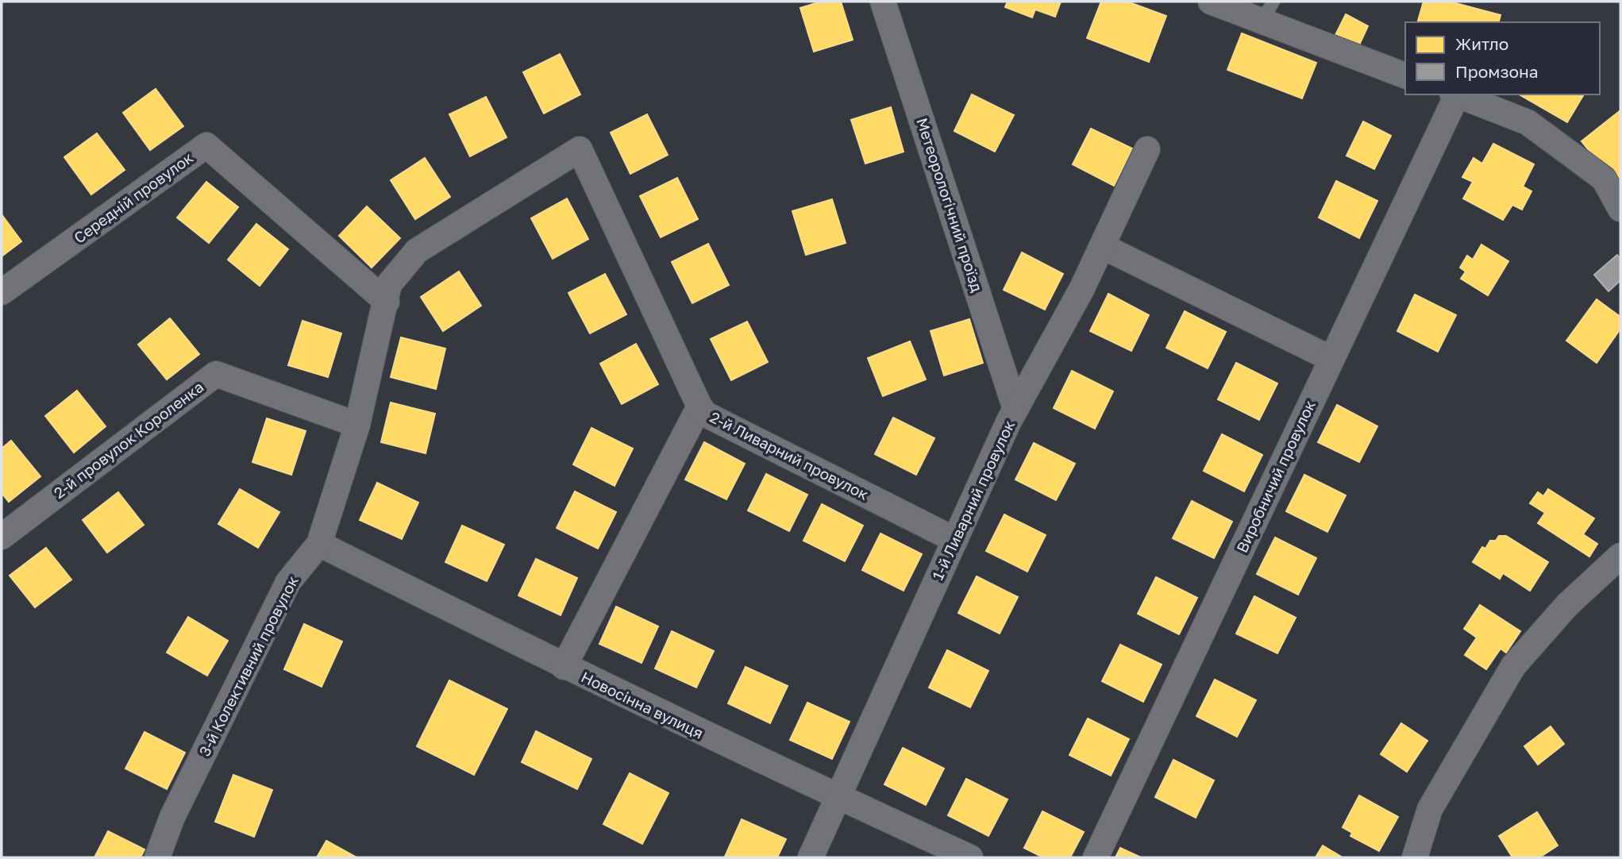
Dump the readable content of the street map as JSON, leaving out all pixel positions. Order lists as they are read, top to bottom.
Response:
{
  "streets": {
    "street": [
      "Середній провулок",
      "Метеорологічний проїзд",
      "2-й провулок Короленка",
      "2-й Ливарний провулок",
      "Виробничий провулок",
      "1-й Ливарний провулок",
      "3-й Колективний провулок",
      "Новосінна вулиця"
    ]
  },
  "crossings": [
    ["Середній провулок", "3-й Колективний провулок"],
    ["Метеорологічний проїзд", "1-й Ливарний провулок"],
    ["2-й провулок Короленка", "3-й Колективний провулок"],
    ["2-й Ливарний провулок", "1-й Ливарний провулок"],
    ["2-й Ливарний провулок", "3-й Колективний провулок"],
    ["1-й Ливарний провулок", "Новосінна вулиця"],
    ["3-й Колективний провулок", "Новосінна вулиця"]
  ],
  "legend": ["Житло", "Промзона"]
}
